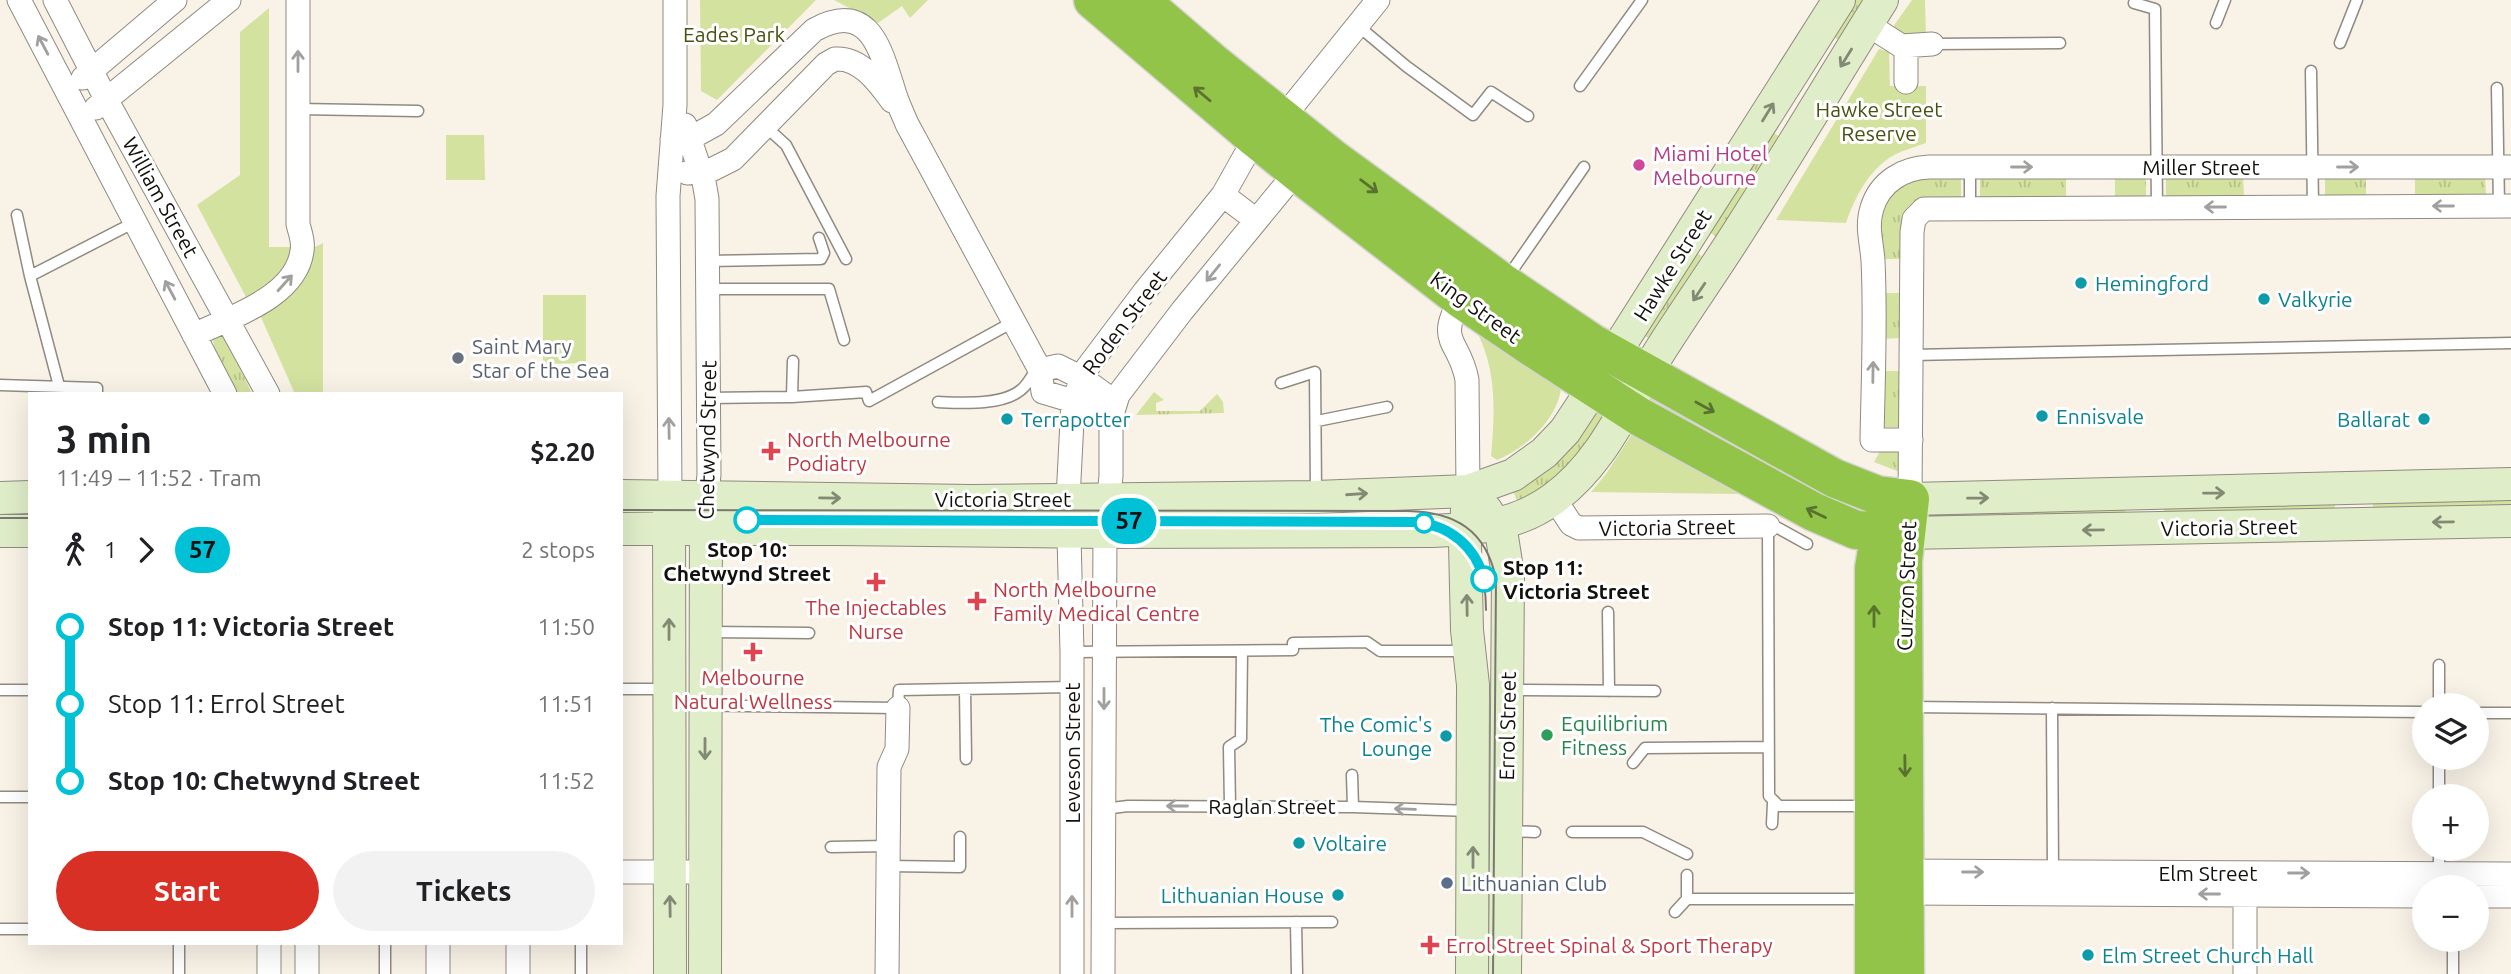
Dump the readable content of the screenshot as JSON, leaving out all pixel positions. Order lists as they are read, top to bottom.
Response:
{
  "streets": {
    "highway": ["King Street", "Curzon Street"],
    "street": [
      "Miller Street",
      "William Street",
      "Hawke Street",
      "Roden Street",
      "Chetwynd Street",
      "Victoria Street",
      "Errol Street",
      "Leveson Street",
      "Raglan Street",
      "Elm Street"
    ]
  },
  "crossings": [
    ["Miller Street", "Curzon Street"],
    ["Hawke Street", "King Street"],
    ["Hawke Street", "Victoria Street"],
    ["Hawke Street", "Errol Street"],
    ["King Street", "Roden Street"],
    ["King Street", "Victoria Street"],
    ["King Street", "Curzon Street"],
    ["King Street", "Errol Street"],
    ["Roden Street", "Victoria Street"],
    ["Roden Street", "Leveson Street"],
    ["Chetwynd Street", "Victoria Street"],
    ["Victoria Street", "Curzon Street"],
    ["Victoria Street", "Errol Street"],
    ["Victoria Street", "Leveson Street"],
    ["Curzon Street", "Elm Street"],
    ["Errol Street", "Raglan Street"],
    ["Leveson Street", "Raglan Street"]
  ],
  "one_way": ["Raglan Street"],
  "parks": ["Eades Park", "Hawke Street Reserve"],
  "places": {
    "other": [
      "Miami Hotel Melbourne",
      "Hemingford",
      "Valkyrie",
      "Saint Mary Star of the Sea",
      "Ennisvale",
      "Terrapotter",
      "Ballarat",
      "Stop 10: Chetwynd Street",
      "Stop 11: Victoria Street",
      "Equilibrium Fitness",
      "The Comic's Lounge",
      "Voltaire",
      "Lithuanian Club",
      "Lithuanian House",
      "Elm Street Church Hall"
    ],
    "health": [
      "North Melbourne Podiatry",
      "The Injectables Nurse",
      "North Melbourne Family Medical Centre",
      "Melbourne Natural Wellness",
      "Errol Street Spinal & Sport Therapy"
    ]
  },
  "lines": ["tram line 57"],
  "page": {
    "on_map": "57",
    "heading": ["3 min", "11:49 – 11:52 · Tram", "$2.20"],
    "legs": ["1", "57", "2 stops"],
    "list": [
      {
        "name": "Stop 11: Victoria Street",
        "value": "11:50"
      },
      {
        "name": "Stop 11: Errol Street",
        "value": "11:51"
      },
      {
        "name": "Stop 10: Chetwynd Street",
        "value": "11:52"
      }
    ],
    "map_buttons": ["+", "−"],
    "buttons": ["Start", "Tickets"]
  }
}
